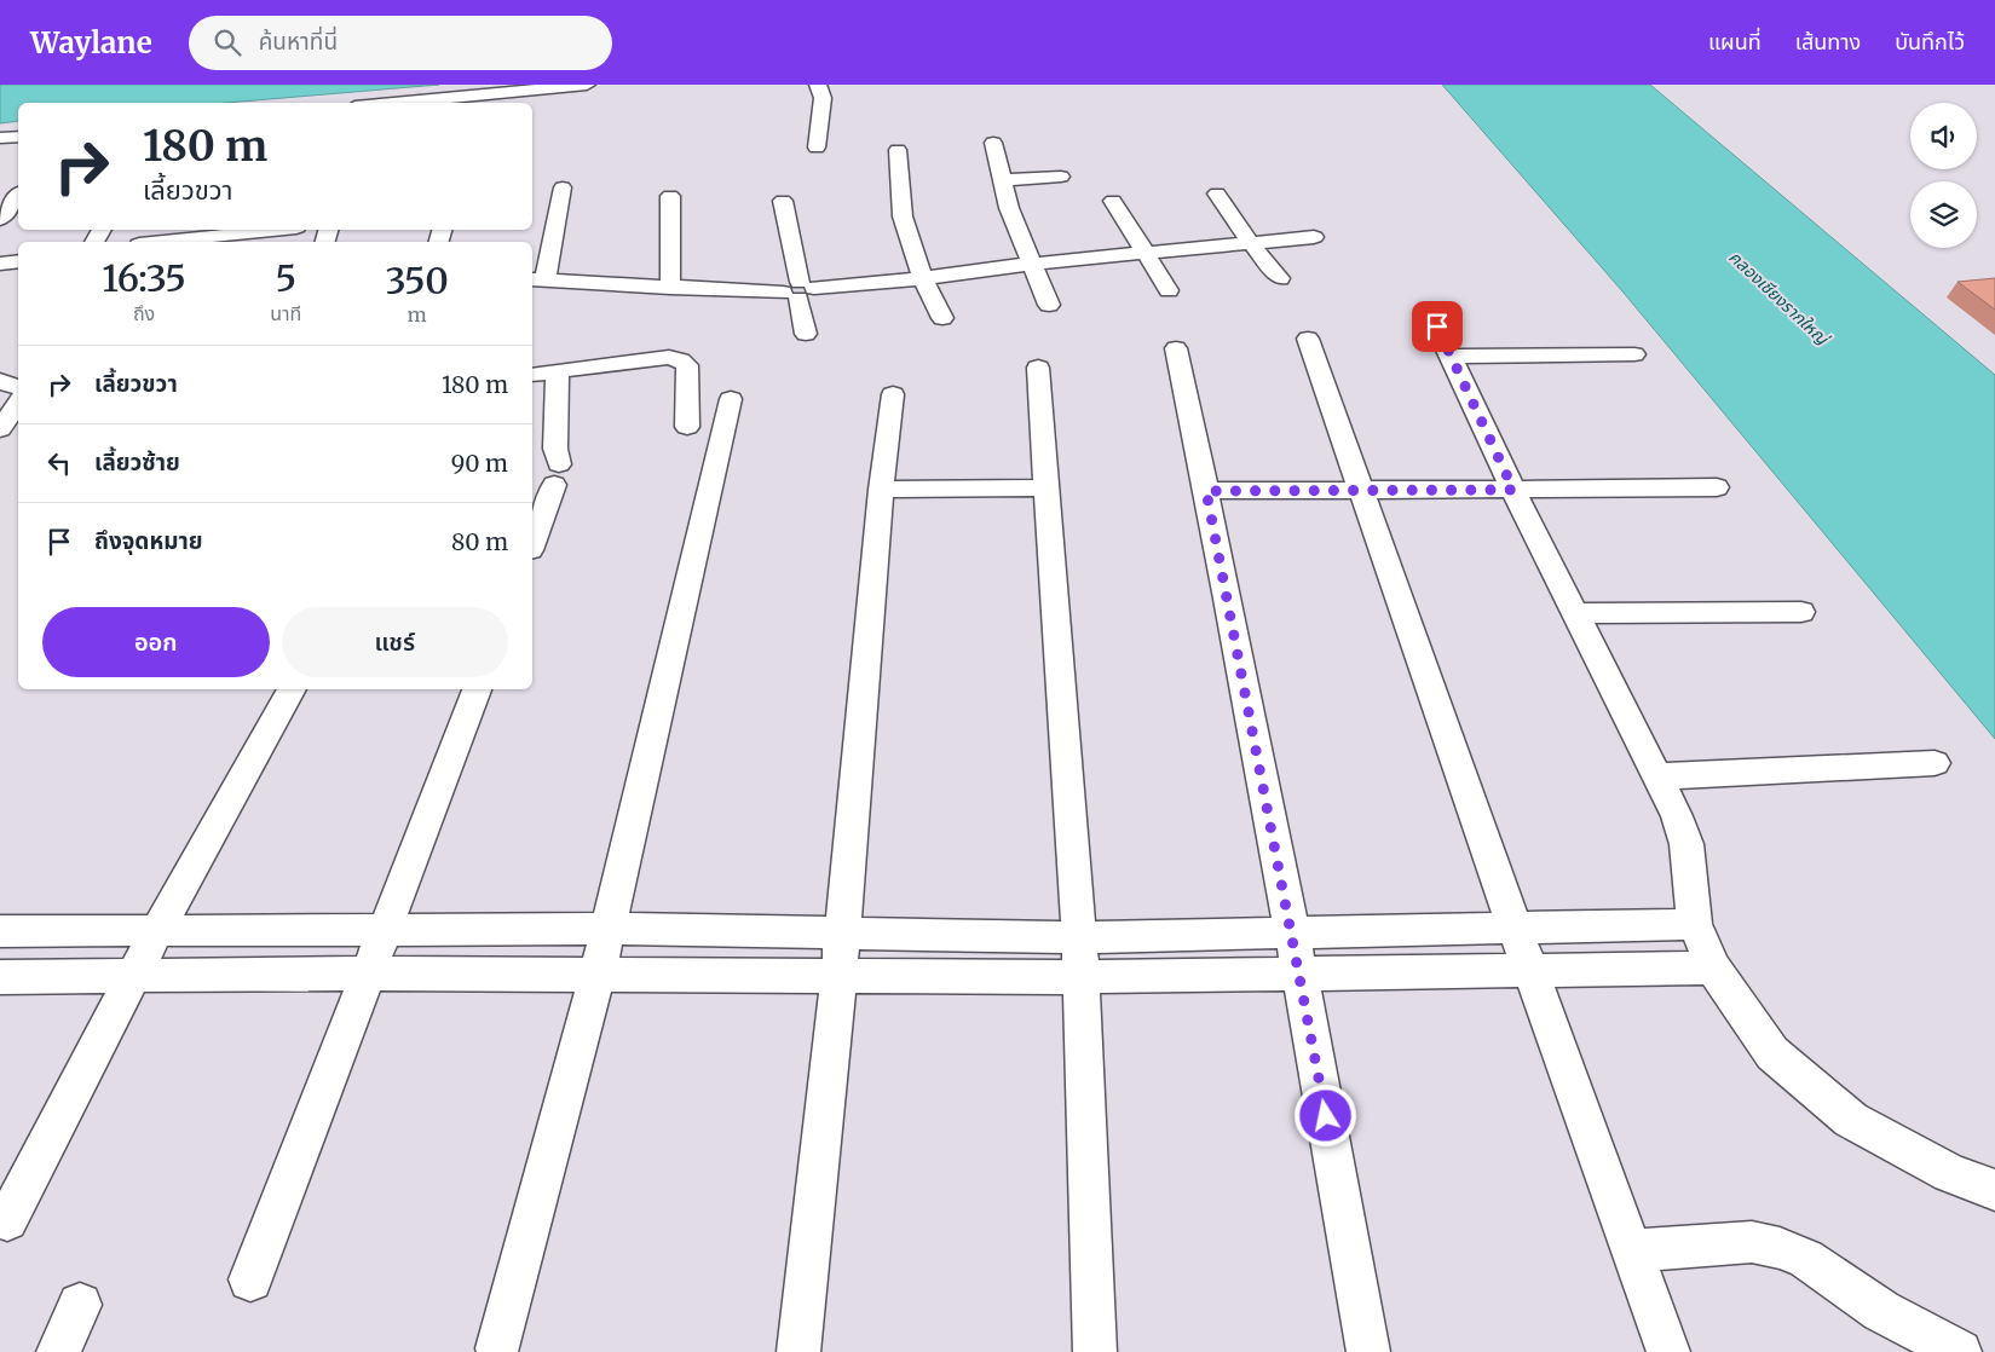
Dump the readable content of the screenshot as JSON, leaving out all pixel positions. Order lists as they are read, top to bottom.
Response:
{
  "water": ["คลองเชียงรากใหญ่"],
  "page": {
    "header": "Waylane",
    "search": "ค้นหาที่นี่",
    "nav": ["แผนที่", "เส้นทาง", "บันทึกไว้"],
    "turn": ["180 m", "เลี้ยวขวา"],
    "eta": [
      "16:35",
      "ถึง",
      "5",
      "นาที",
      "350",
      "m"
    ],
    "list": [
      {
        "name": "เลี้ยวขวา",
        "value": "180 m"
      },
      {
        "name": "เลี้ยวซ้าย",
        "value": "90 m"
      },
      {
        "name": "ถึงจุดหมาย",
        "value": "80 m"
      }
    ],
    "buttons": ["ออก", "แชร์"]
  }
}
